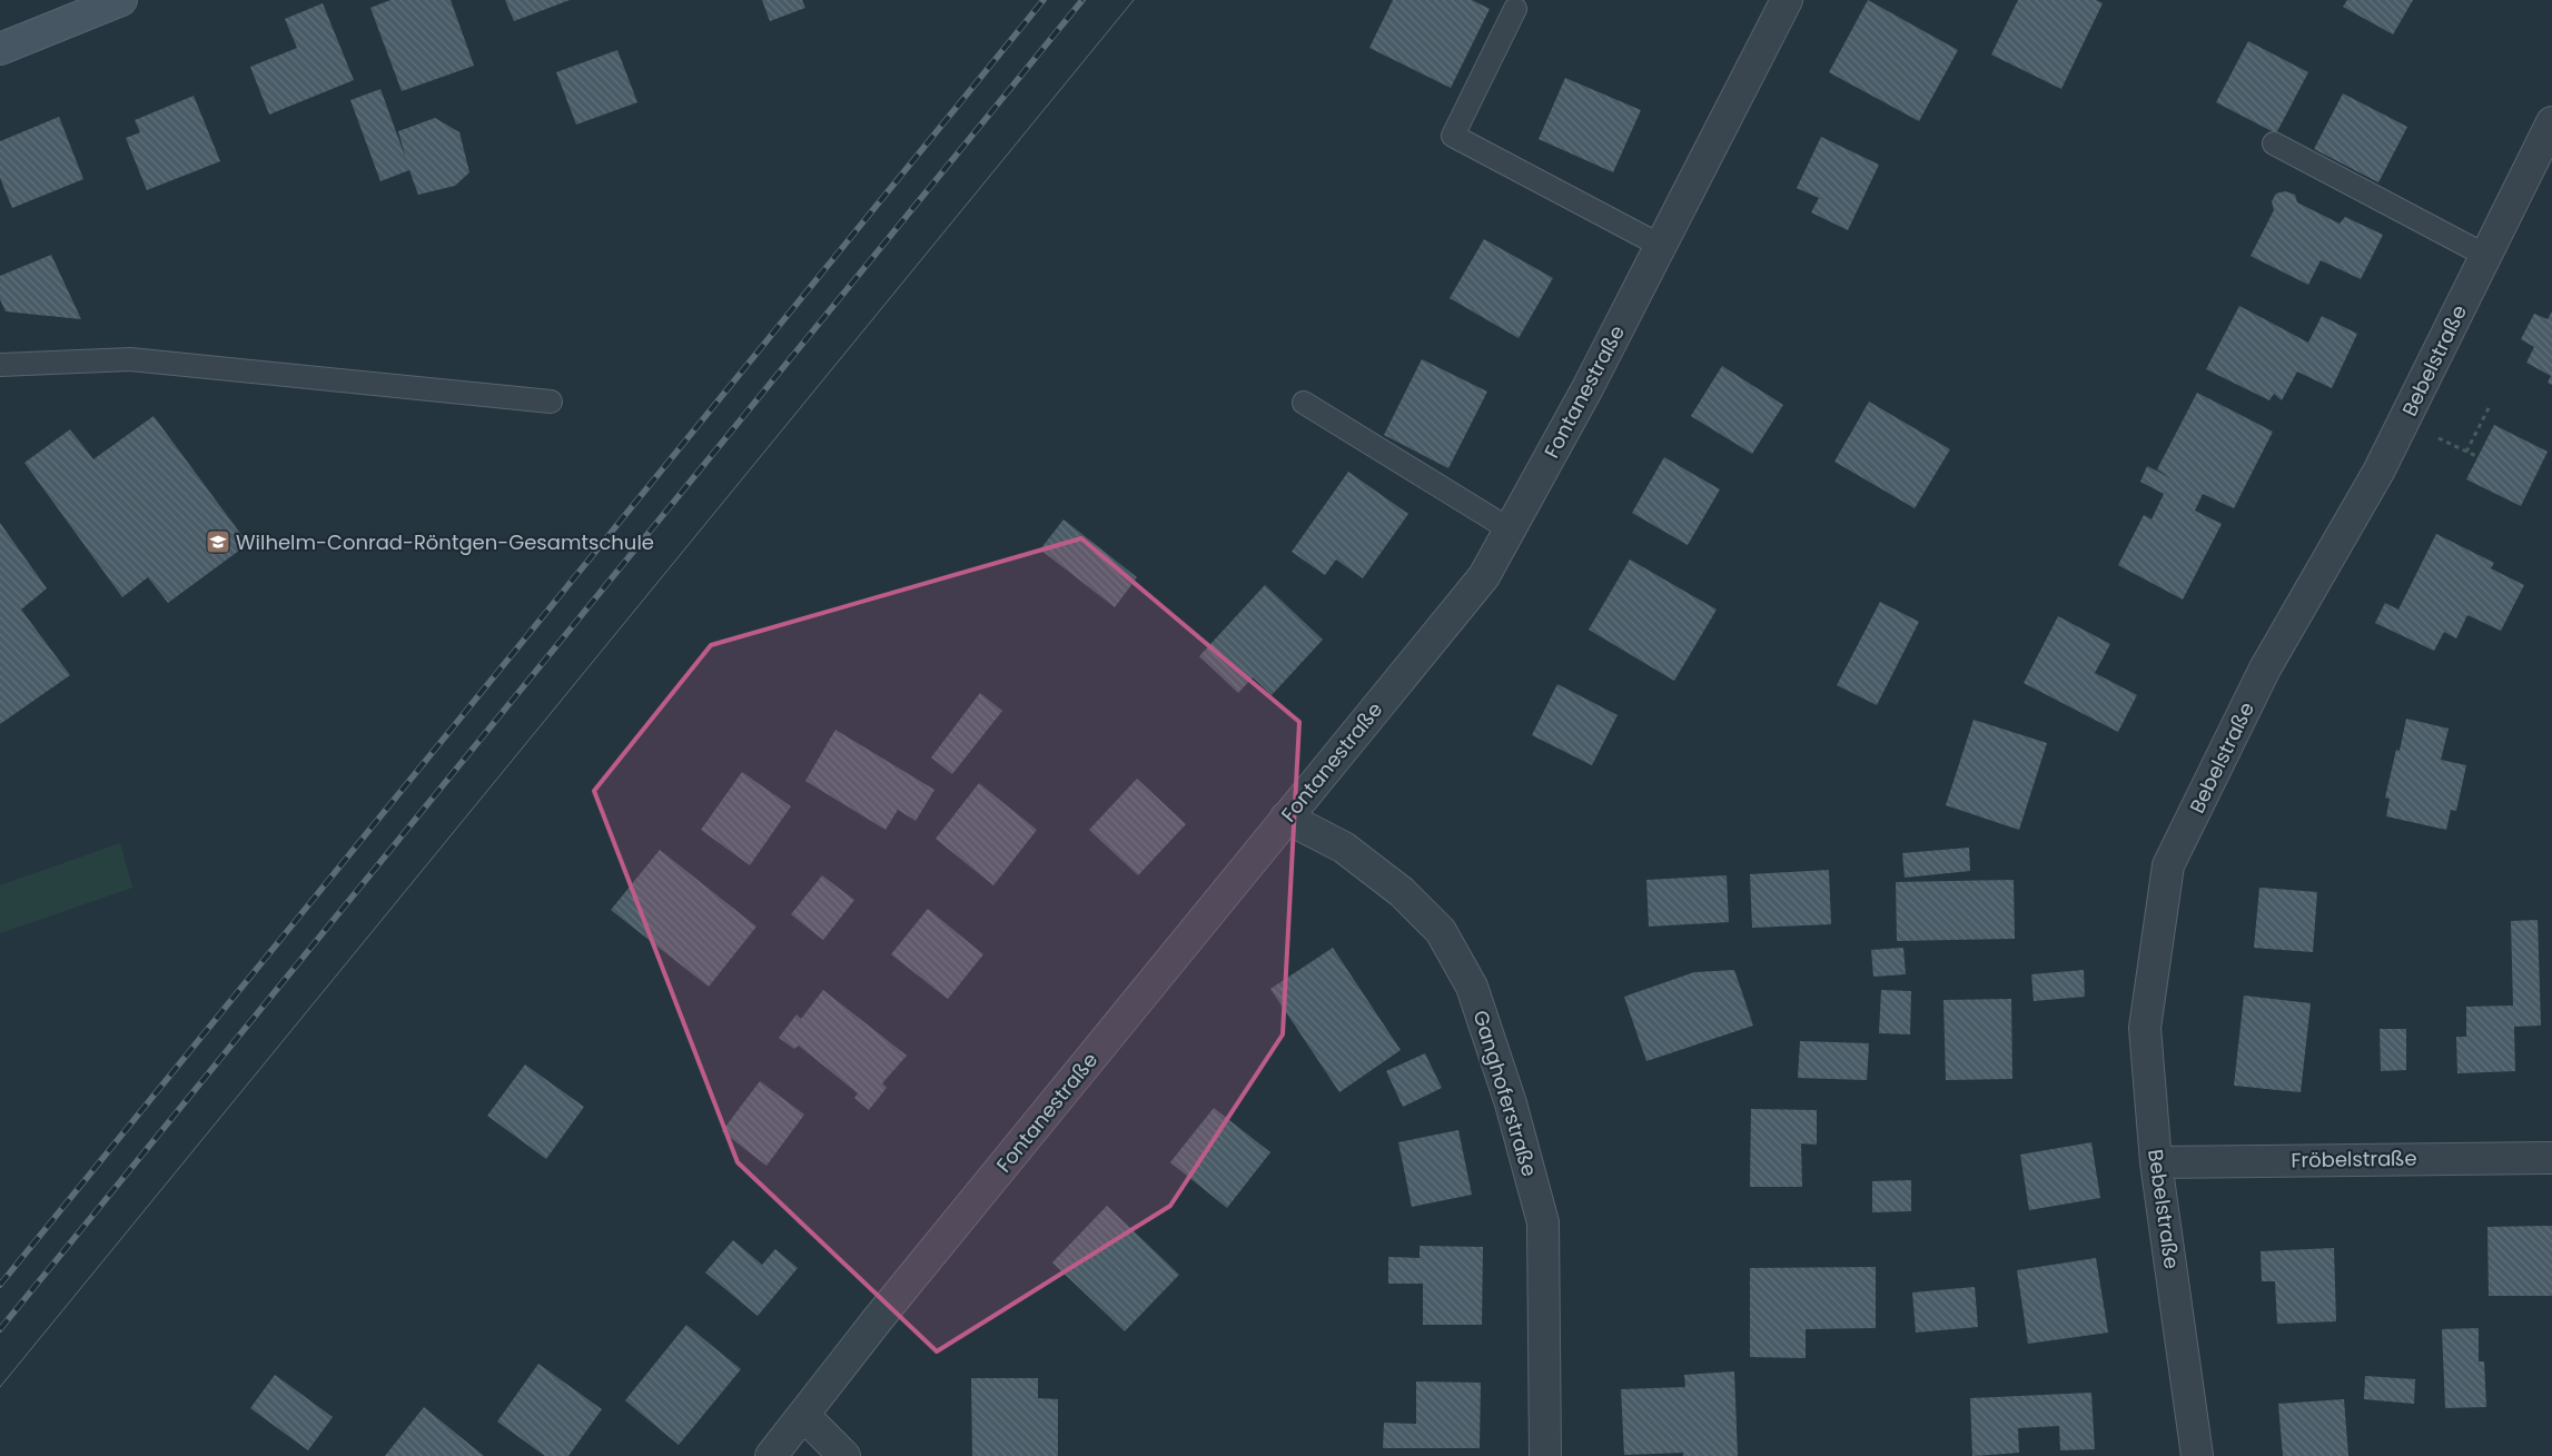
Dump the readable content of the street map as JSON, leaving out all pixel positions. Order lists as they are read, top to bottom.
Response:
{
  "streets": {
    "street": [
      "Bebelstraße",
      "Fontanestraße",
      "Ganghoferstraße",
      "Fröbelstraße"
    ]
  },
  "crossings": [
    ["Bebelstraße", "Fröbelstraße"],
    ["Fontanestraße", "Ganghoferstraße"]
  ],
  "places": {
    "school or university": ["Wilhelm-Conrad-Röntgen-Gesamtschule"]
  }
}
